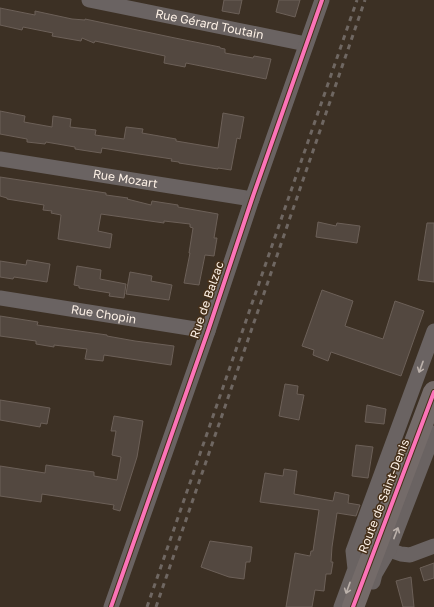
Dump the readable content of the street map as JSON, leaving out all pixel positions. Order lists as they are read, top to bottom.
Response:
{
  "streets": {
    "main road": ["Route de Saint-Denis"],
    "street": [
      "Rue Gérard Toutain",
      "Rue Mozart",
      "Rue de Balzac",
      "Rue Chopin"
    ]
  },
  "crossings": [
    ["Rue Gérard Toutain", "Rue de Balzac"],
    ["Rue Mozart", "Rue de Balzac"],
    ["Rue de Balzac", "Rue Chopin"]
  ]
}
